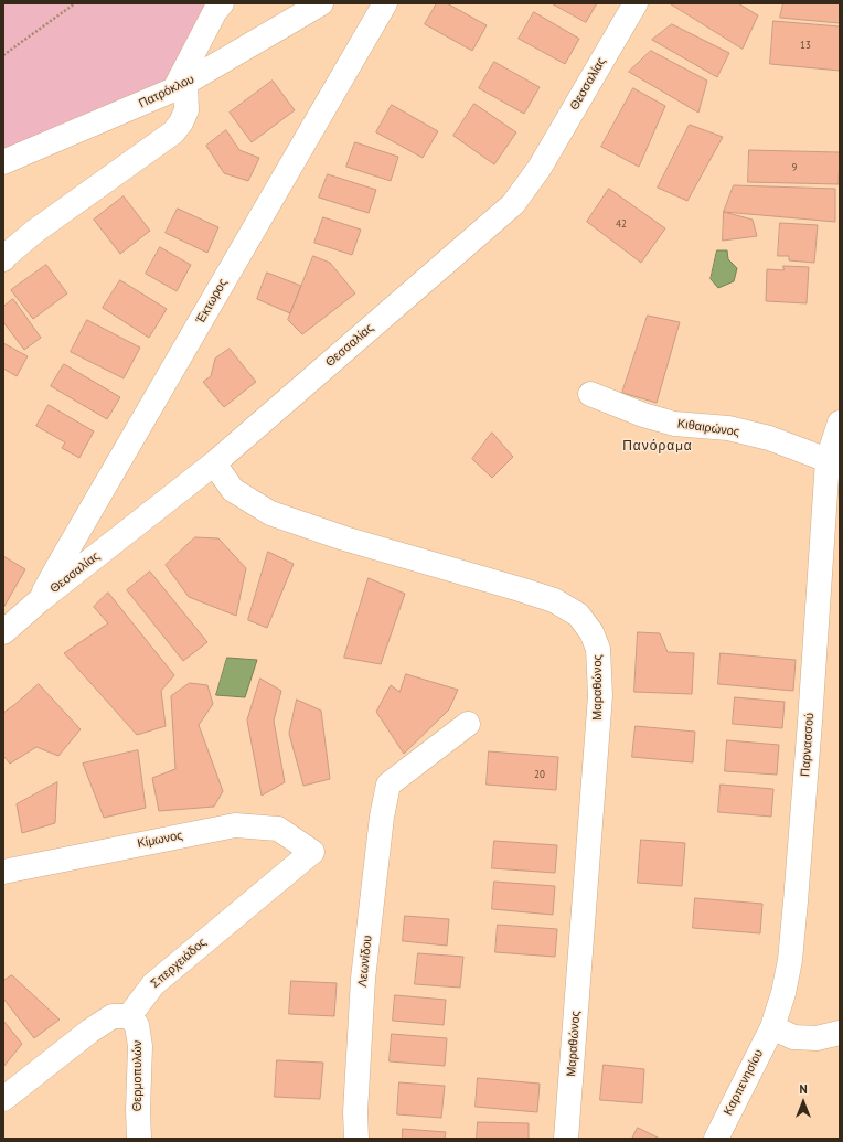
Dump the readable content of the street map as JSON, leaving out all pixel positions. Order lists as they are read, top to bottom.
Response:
{
  "streets": {
    "street": [
      "Θεσσαλίας",
      "Πατρόκλου",
      "Έκτωρος",
      "Κιθαιρώνος",
      "Μαραθώνος",
      "Παρνασσού",
      "Κίμωνος",
      "Λεωνίδου",
      "Σπερχειάδος",
      "Θερμοπυλών",
      "Καρπενησίου"
    ]
  },
  "crossings": [
    ["Θεσσαλίας", "Έκτωρος"],
    ["Θεσσαλίας", "Μαραθώνος"],
    ["Κιθαιρώνος", "Παρνασσού"],
    ["Παρνασσού", "Καρπενησίου"],
    ["Κίμωνος", "Σπερχειάδος"],
    ["Σπερχειάδος", "Θερμοπυλών"]
  ],
  "districts": ["Πανόραμα"],
  "house_numbers": [
    "13",
    "9",
    "42",
    "20"
  ],
  "north": "top"
}
